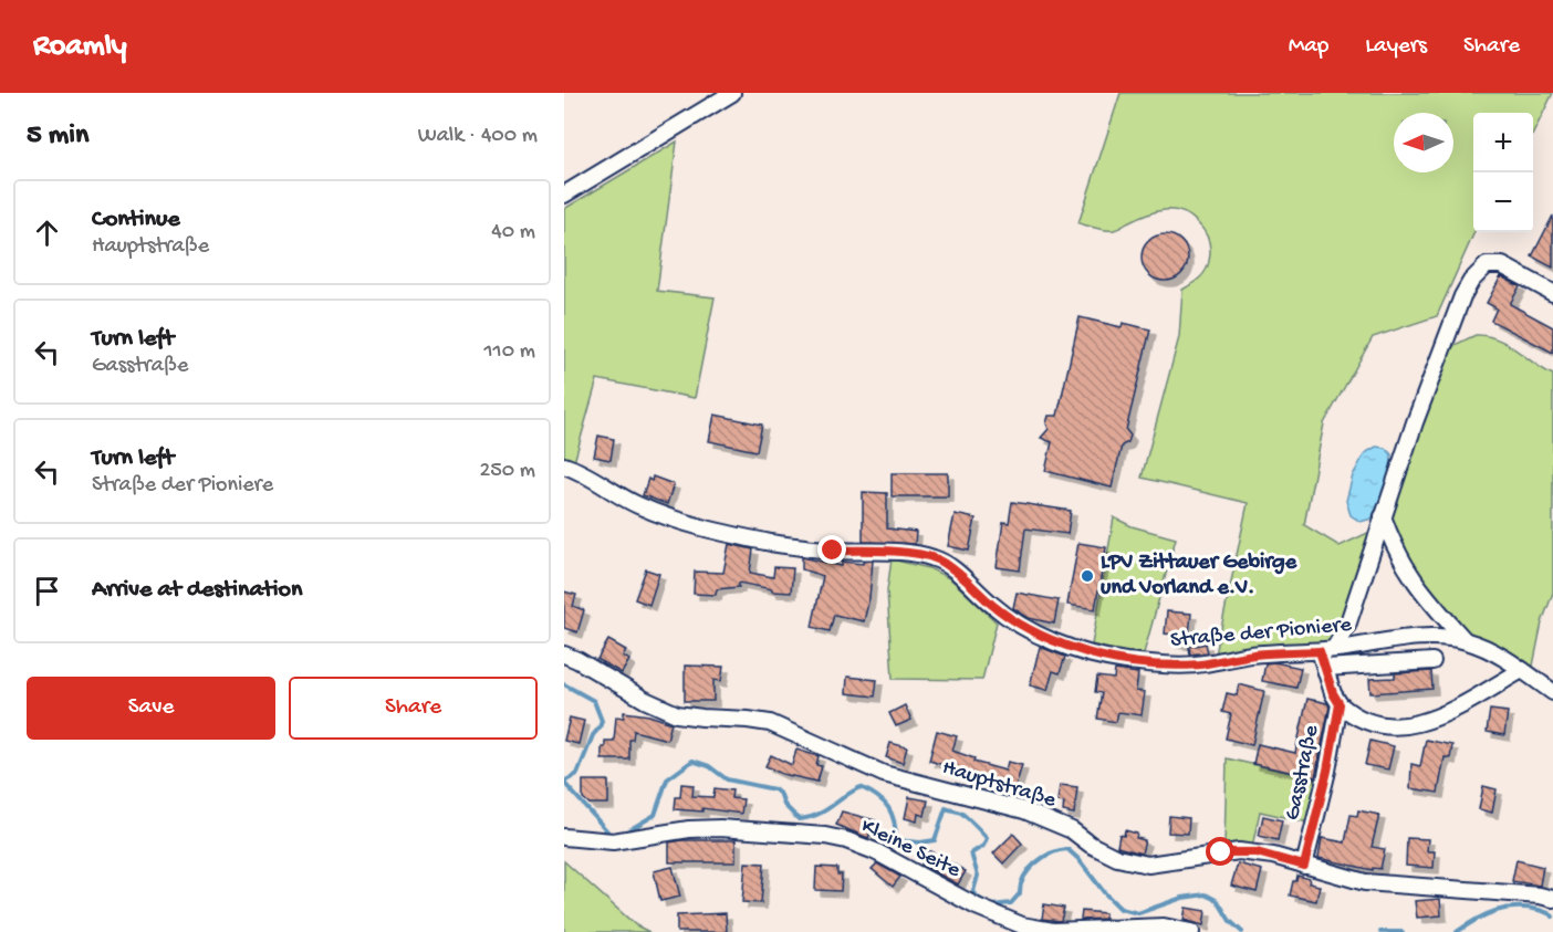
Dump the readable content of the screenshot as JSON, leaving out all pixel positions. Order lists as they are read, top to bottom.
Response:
{
  "streets": {
    "street": [
      "Straße der Pioniere",
      "Gasstraße",
      "Hauptstraße",
      "Kleine Seite"
    ]
  },
  "crossings": [
    ["Straße der Pioniere", "Gasstraße"],
    ["Gasstraße", "Hauptstraße"]
  ],
  "places": ["LPV Zittauer Gebirge und Vorland e.V."],
  "north": "left",
  "page": {
    "header": "Roamly",
    "nav": ["Map", "Layers", "Share"],
    "heading": ["5 min", "Walk · 400 m"],
    "map_buttons": ["+", "−"],
    "list": [
      ["Continue", "Hauptstraße", "40 m"],
      ["Turn left", "Gasstraße", "110 m"],
      ["Turn left", "Straße der Pioniere", "250 m"],
      "Arrive at destination"
    ],
    "buttons": ["Save", "Share"]
  }
}
